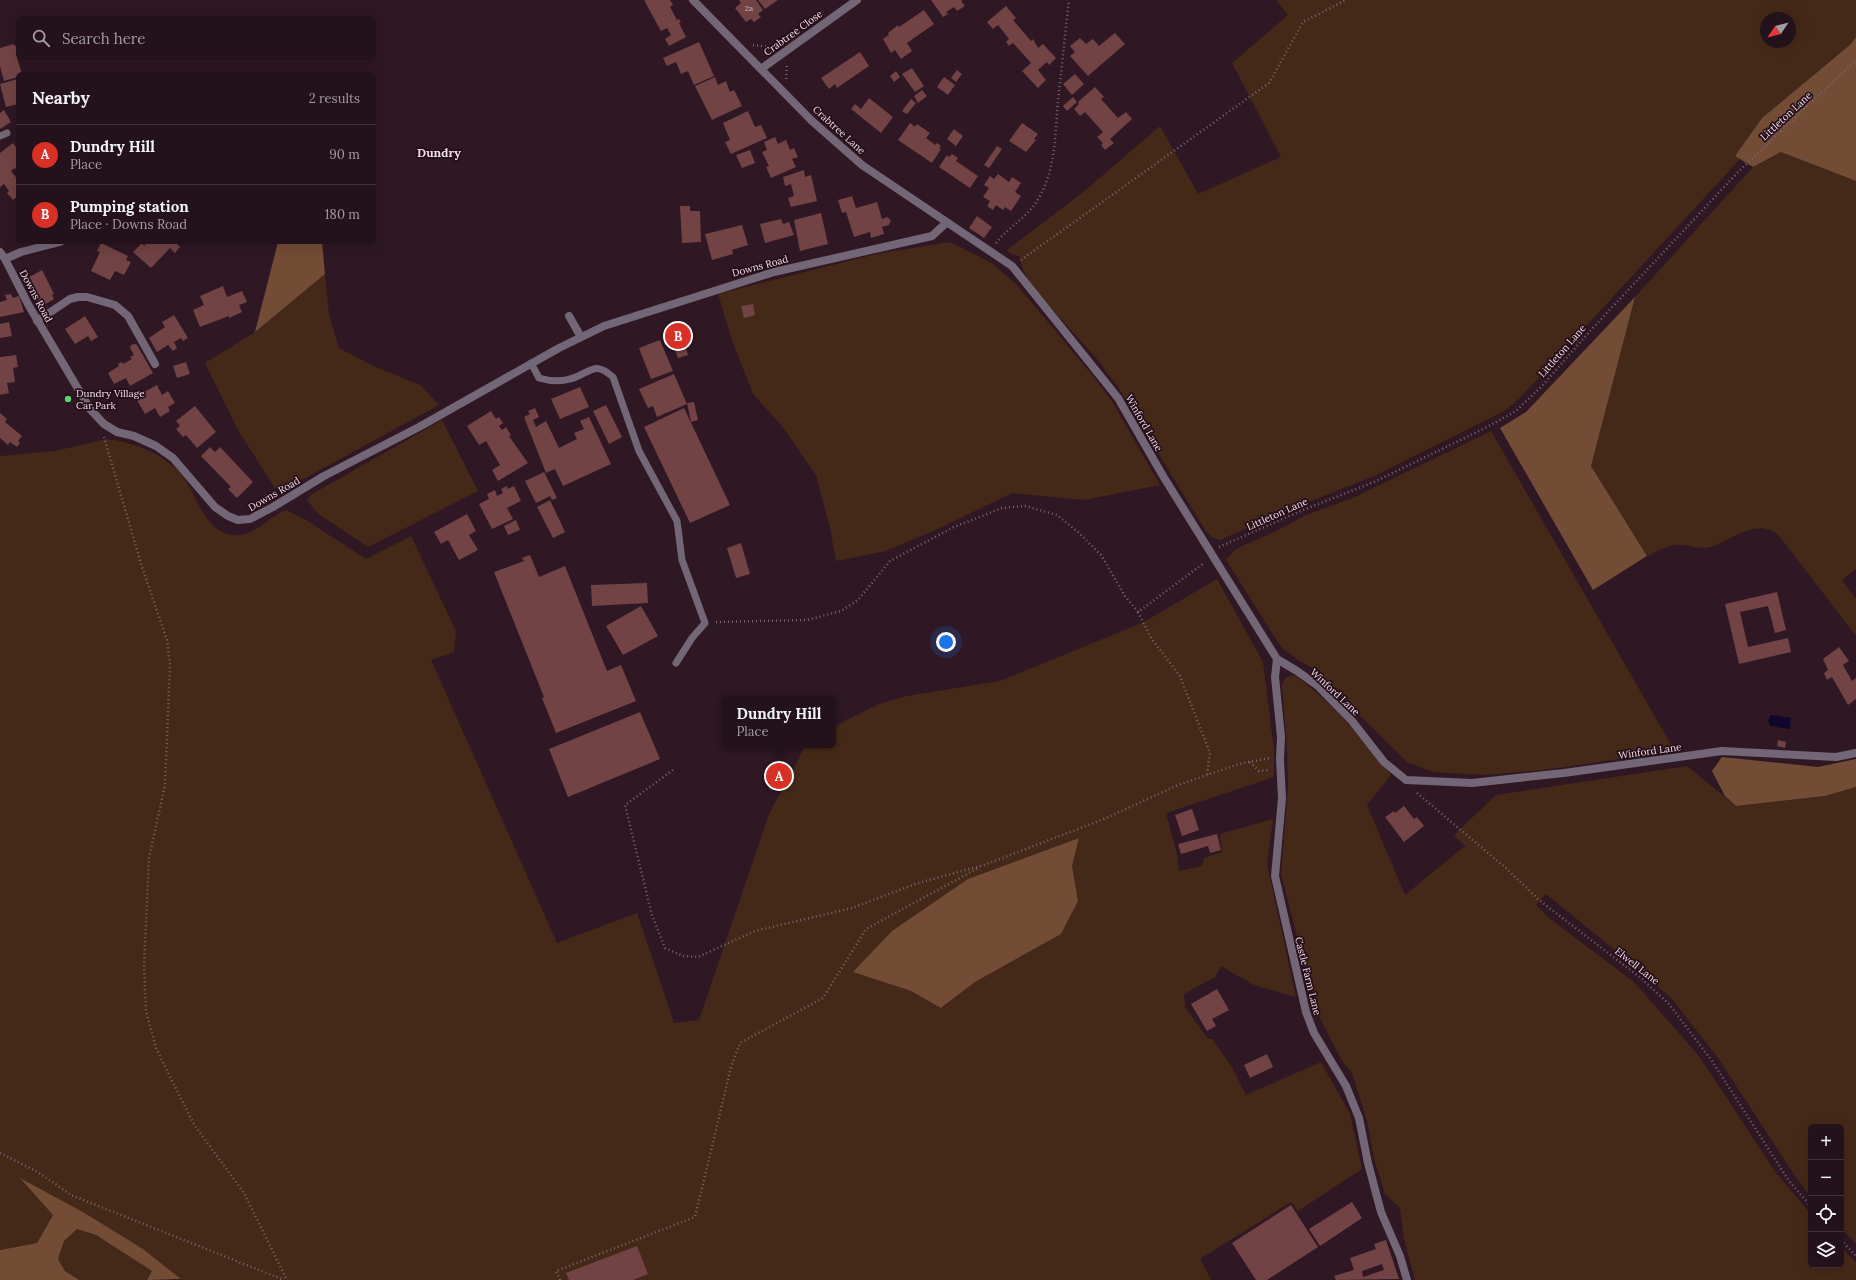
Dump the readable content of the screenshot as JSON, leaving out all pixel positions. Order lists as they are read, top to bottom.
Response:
{
  "streets": {
    "street": [
      "Crabtree Close",
      "Crabtree Lane",
      "Downs Road",
      "Winford Lane",
      "Castle Farm Lane"
    ],
    "path": ["Littleton Lane", "Elwell Lane"]
  },
  "crossings": [
    ["Crabtree Close", "Crabtree Lane"],
    ["Littleton Lane", "Winford Lane"],
    ["Crabtree Lane", "Downs Road"],
    ["Crabtree Lane", "Winford Lane"],
    ["Winford Lane", "Elwell Lane"],
    ["Winford Lane", "Castle Farm Lane"]
  ],
  "districts": ["Dundry"],
  "places": ["Dundry Village Car Park"],
  "house_numbers": ["2a"],
  "north": "bottom left",
  "page": {
    "search": "Search here",
    "heading": ["Nearby", "2 results"],
    "list": [
      {
        "mark": "A",
        "name": "Dundry Hill",
        "note": "Place",
        "value": "90 m"
      },
      {
        "mark": "B",
        "name": "Pumping station",
        "note": "Place · Downs Road",
        "value": "180 m"
      }
    ],
    "pins": ["B", "A"],
    "popup": ["Dundry Hill", "Place"],
    "map_buttons": ["+", "−"]
  }
}
